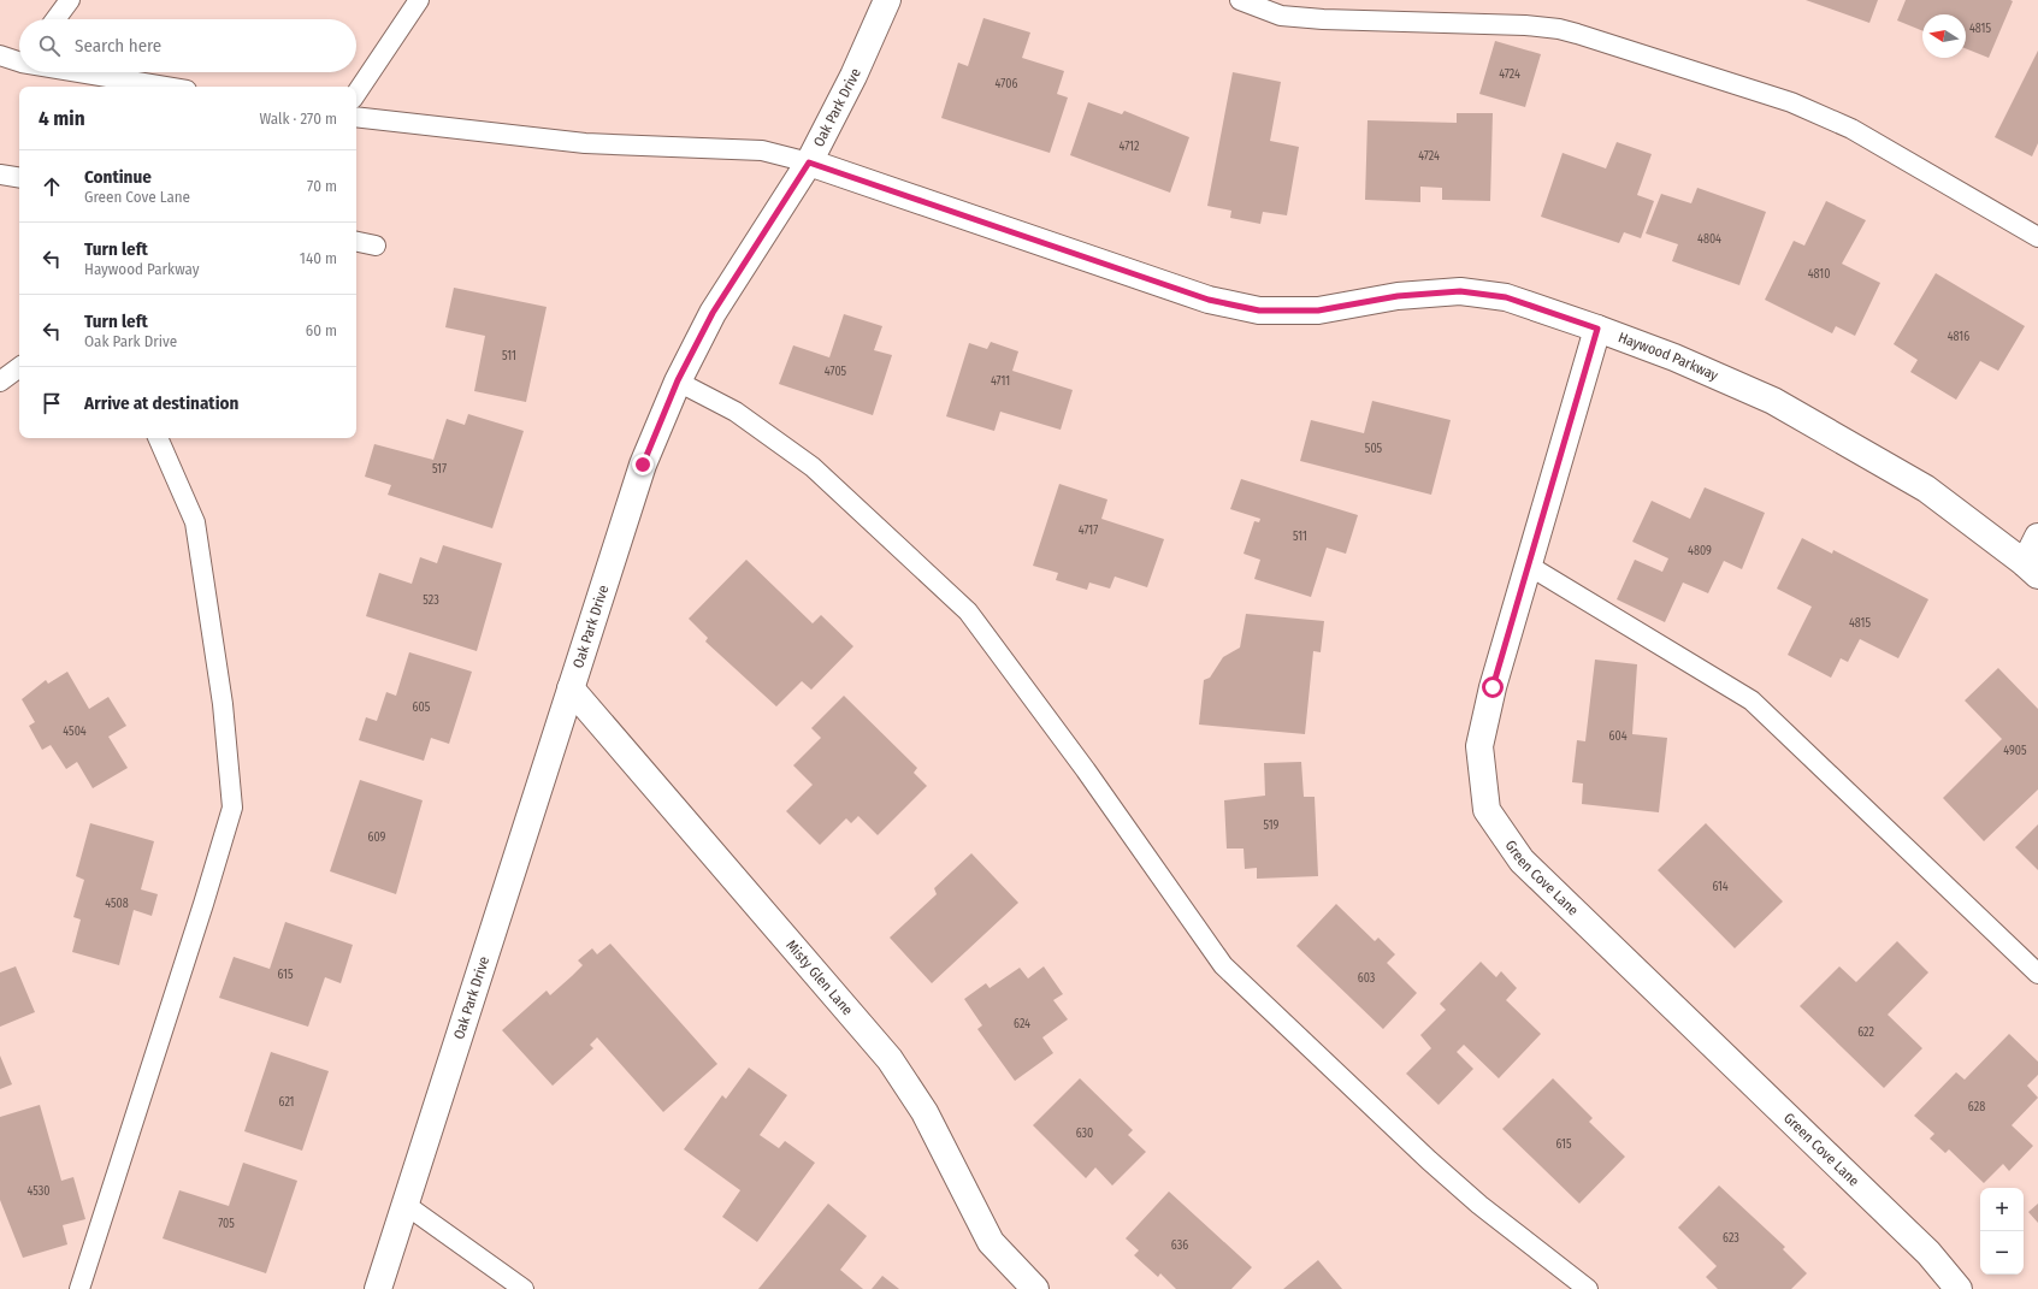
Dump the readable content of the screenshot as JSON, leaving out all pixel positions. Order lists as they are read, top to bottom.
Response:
{
  "streets": {
    "street": [
      "Oak Park Drive",
      "Haywood Parkway",
      "Green Cove Lane",
      "Misty Glen Lane"
    ]
  },
  "crossings": [
    ["Oak Park Drive", "Haywood Parkway"],
    ["Oak Park Drive", "Misty Glen Lane"],
    ["Haywood Parkway", "Green Cove Lane"]
  ],
  "house_numbers": [
    "4815",
    "4724",
    "4706",
    "4712",
    "4724",
    "4804",
    "4810",
    "4816",
    "511",
    "4705",
    "4711",
    "505",
    "517",
    "4717",
    "511",
    "4809",
    "523",
    "4815",
    "605",
    "4504",
    "604",
    "4905",
    "519",
    "609",
    "614",
    "4508",
    "615",
    "603",
    "624",
    "622",
    "621",
    "628",
    "630",
    "615",
    "4530",
    "705",
    "623",
    "636"
  ],
  "north": "left",
  "page": {
    "search": "Search here",
    "heading": ["4 min", "Walk · 270 m"],
    "list": [
      ["Continue", "Green Cove Lane", "70 m"],
      ["Turn left", "Haywood Parkway", "140 m"],
      ["Turn left", "Oak Park Drive", "60 m"],
      "Arrive at destination"
    ],
    "map_buttons": ["+", "−"]
  }
}
